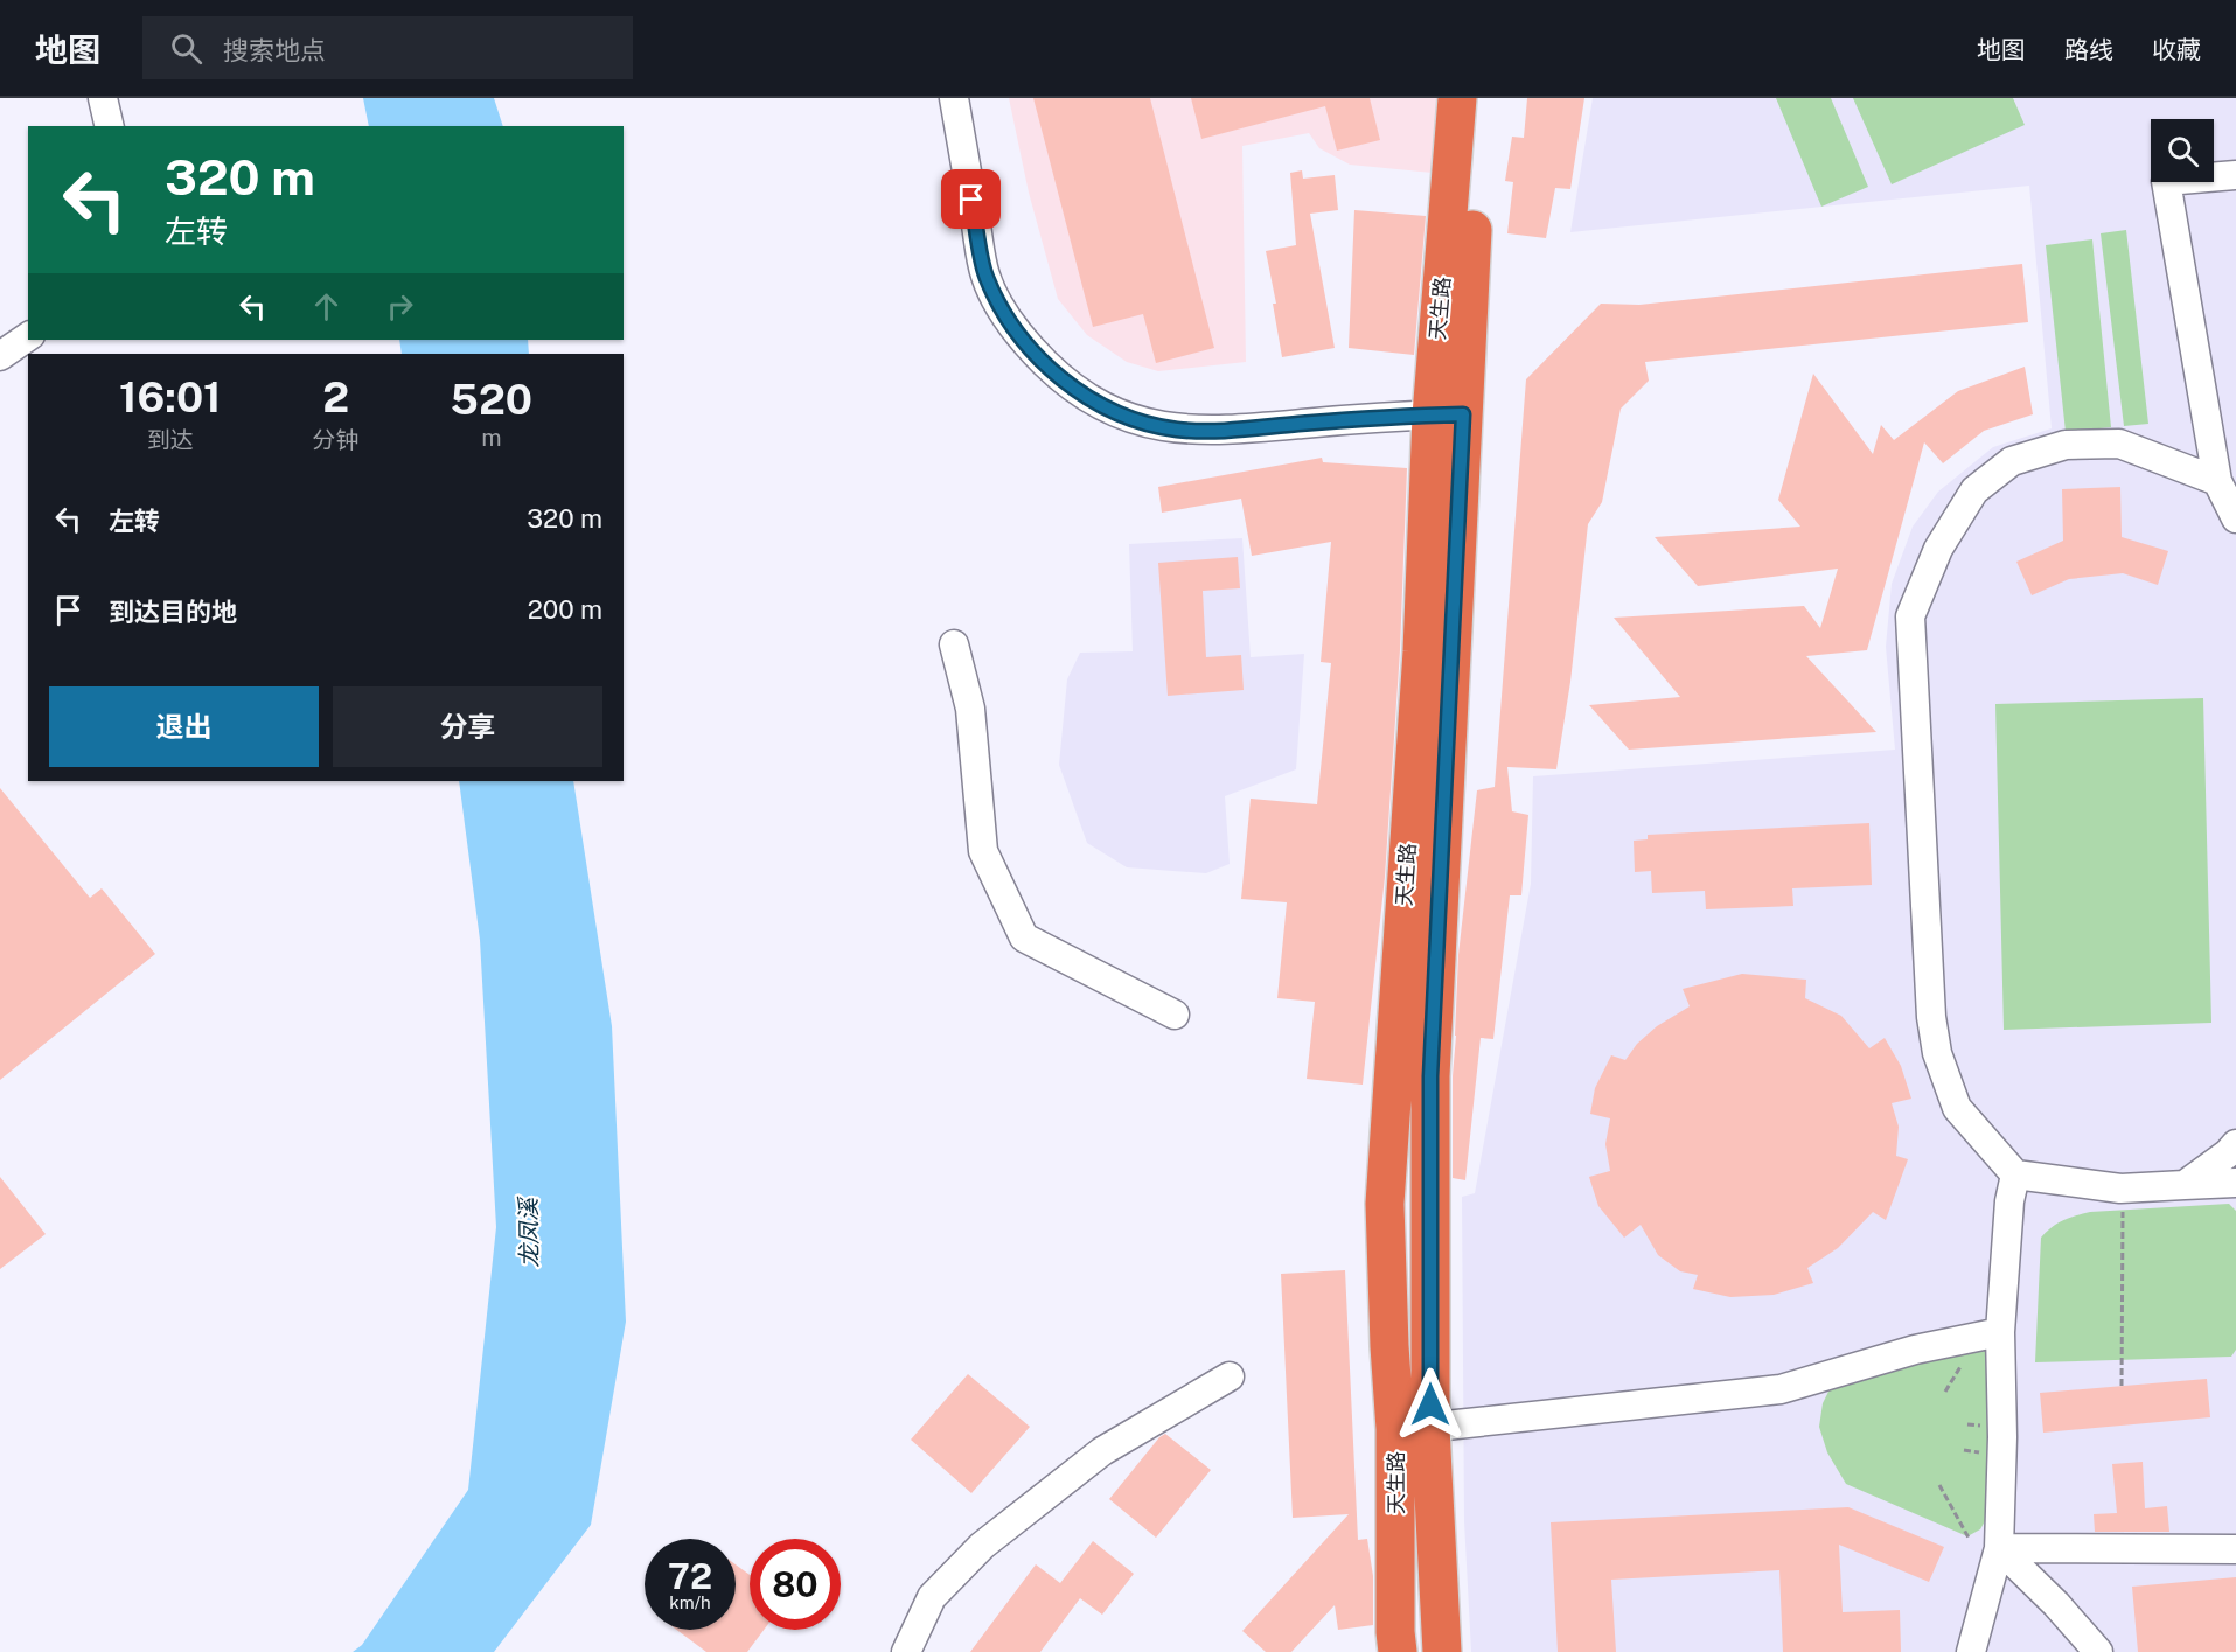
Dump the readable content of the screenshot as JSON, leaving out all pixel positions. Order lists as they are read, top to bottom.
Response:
{
  "streets": {
    "highway": ["天生路"]
  },
  "water": ["龙凤溪"],
  "page": {
    "header": "地图",
    "search": "搜索地点",
    "nav": ["地图", "路线", "收藏"],
    "turn": ["320 m", "左转"],
    "eta": [
      "16:01",
      "到达",
      "2",
      "分钟",
      "520",
      "m"
    ],
    "list": [
      {
        "name": "左转",
        "value": "320 m"
      },
      {
        "name": "到达目的地",
        "value": "200 m"
      }
    ],
    "buttons": ["退出", "分享"],
    "speed": "72 km/h",
    "limit": "80"
  }
}
